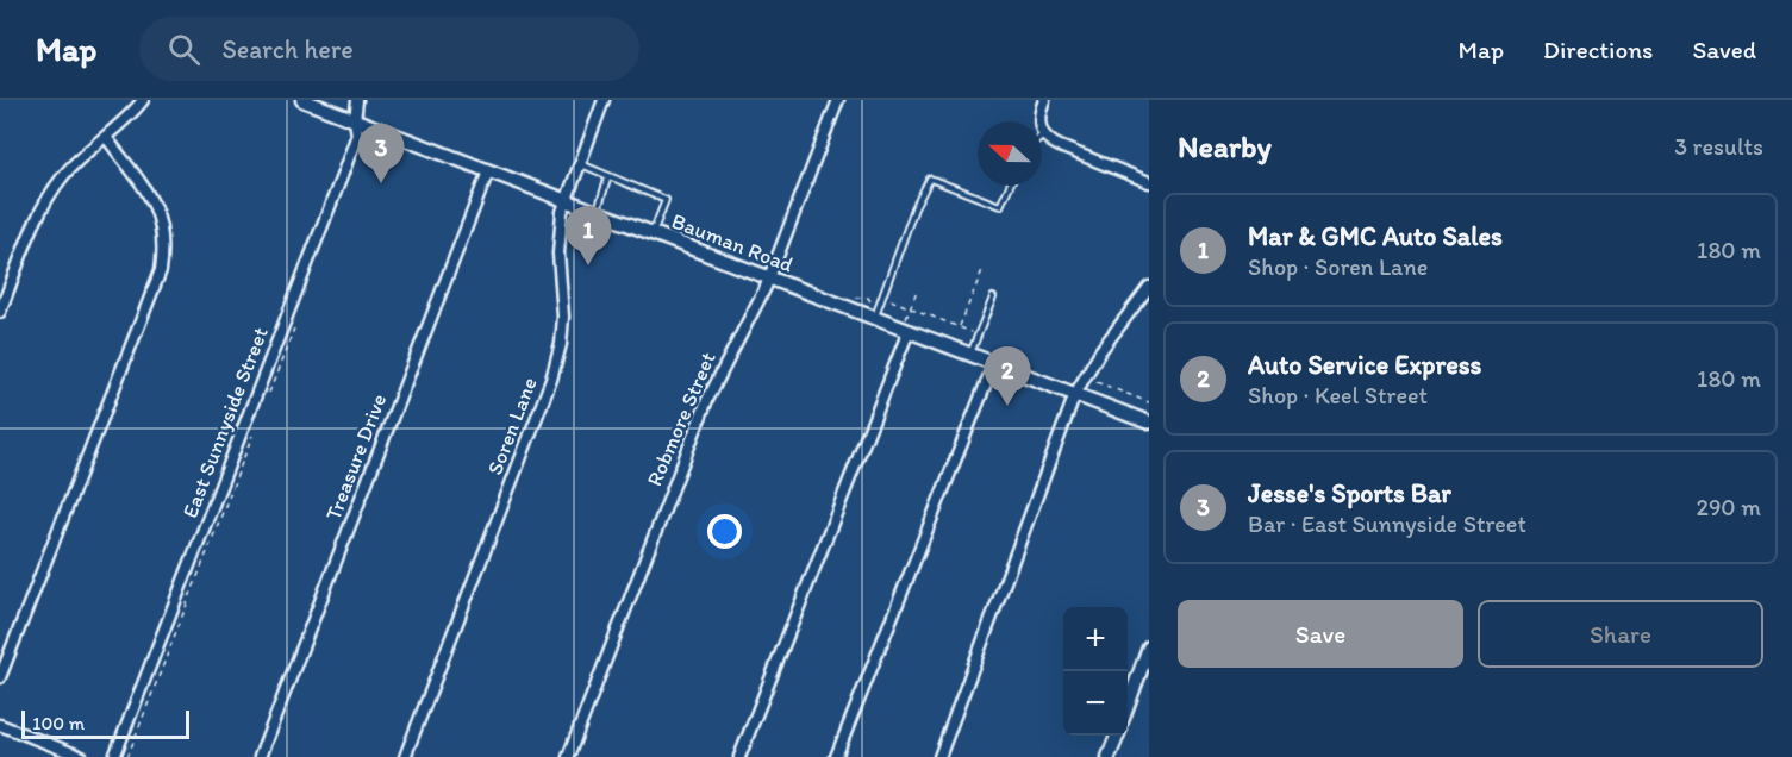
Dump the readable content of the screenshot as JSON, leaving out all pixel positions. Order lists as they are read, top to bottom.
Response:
{
  "streets": {
    "street": [
      "Bauman Road",
      "Robmore Street",
      "East Sunnyside Street",
      "Soren Lane",
      "Treasure Drive"
    ]
  },
  "crossings": [
    ["Bauman Road", "Robmore Street"],
    ["Bauman Road", "East Sunnyside Street"],
    ["Bauman Road", "Soren Lane"],
    ["Bauman Road", "Treasure Drive"]
  ],
  "scale_bar": "100 m",
  "north": "left",
  "page": {
    "header": "Map",
    "search": "Search here",
    "nav": ["Map", "Directions", "Saved"],
    "heading": ["Nearby", "3 results"],
    "pins": ["3", "1", "2"],
    "list": [
      {
        "mark": "1",
        "name": "Mar & GMC Auto Sales",
        "note": "Shop · Soren Lane",
        "value": "180 m"
      },
      {
        "mark": "2",
        "name": "Auto Service Express",
        "note": "Shop · Keel Street",
        "value": "180 m"
      },
      {
        "mark": "3",
        "name": "Jesse's Sports Bar",
        "note": "Bar · East Sunnyside Street",
        "value": "290 m"
      }
    ],
    "buttons": ["Save", "Share"],
    "map_buttons": ["+", "−"],
    "scale": "100 m"
  }
}
